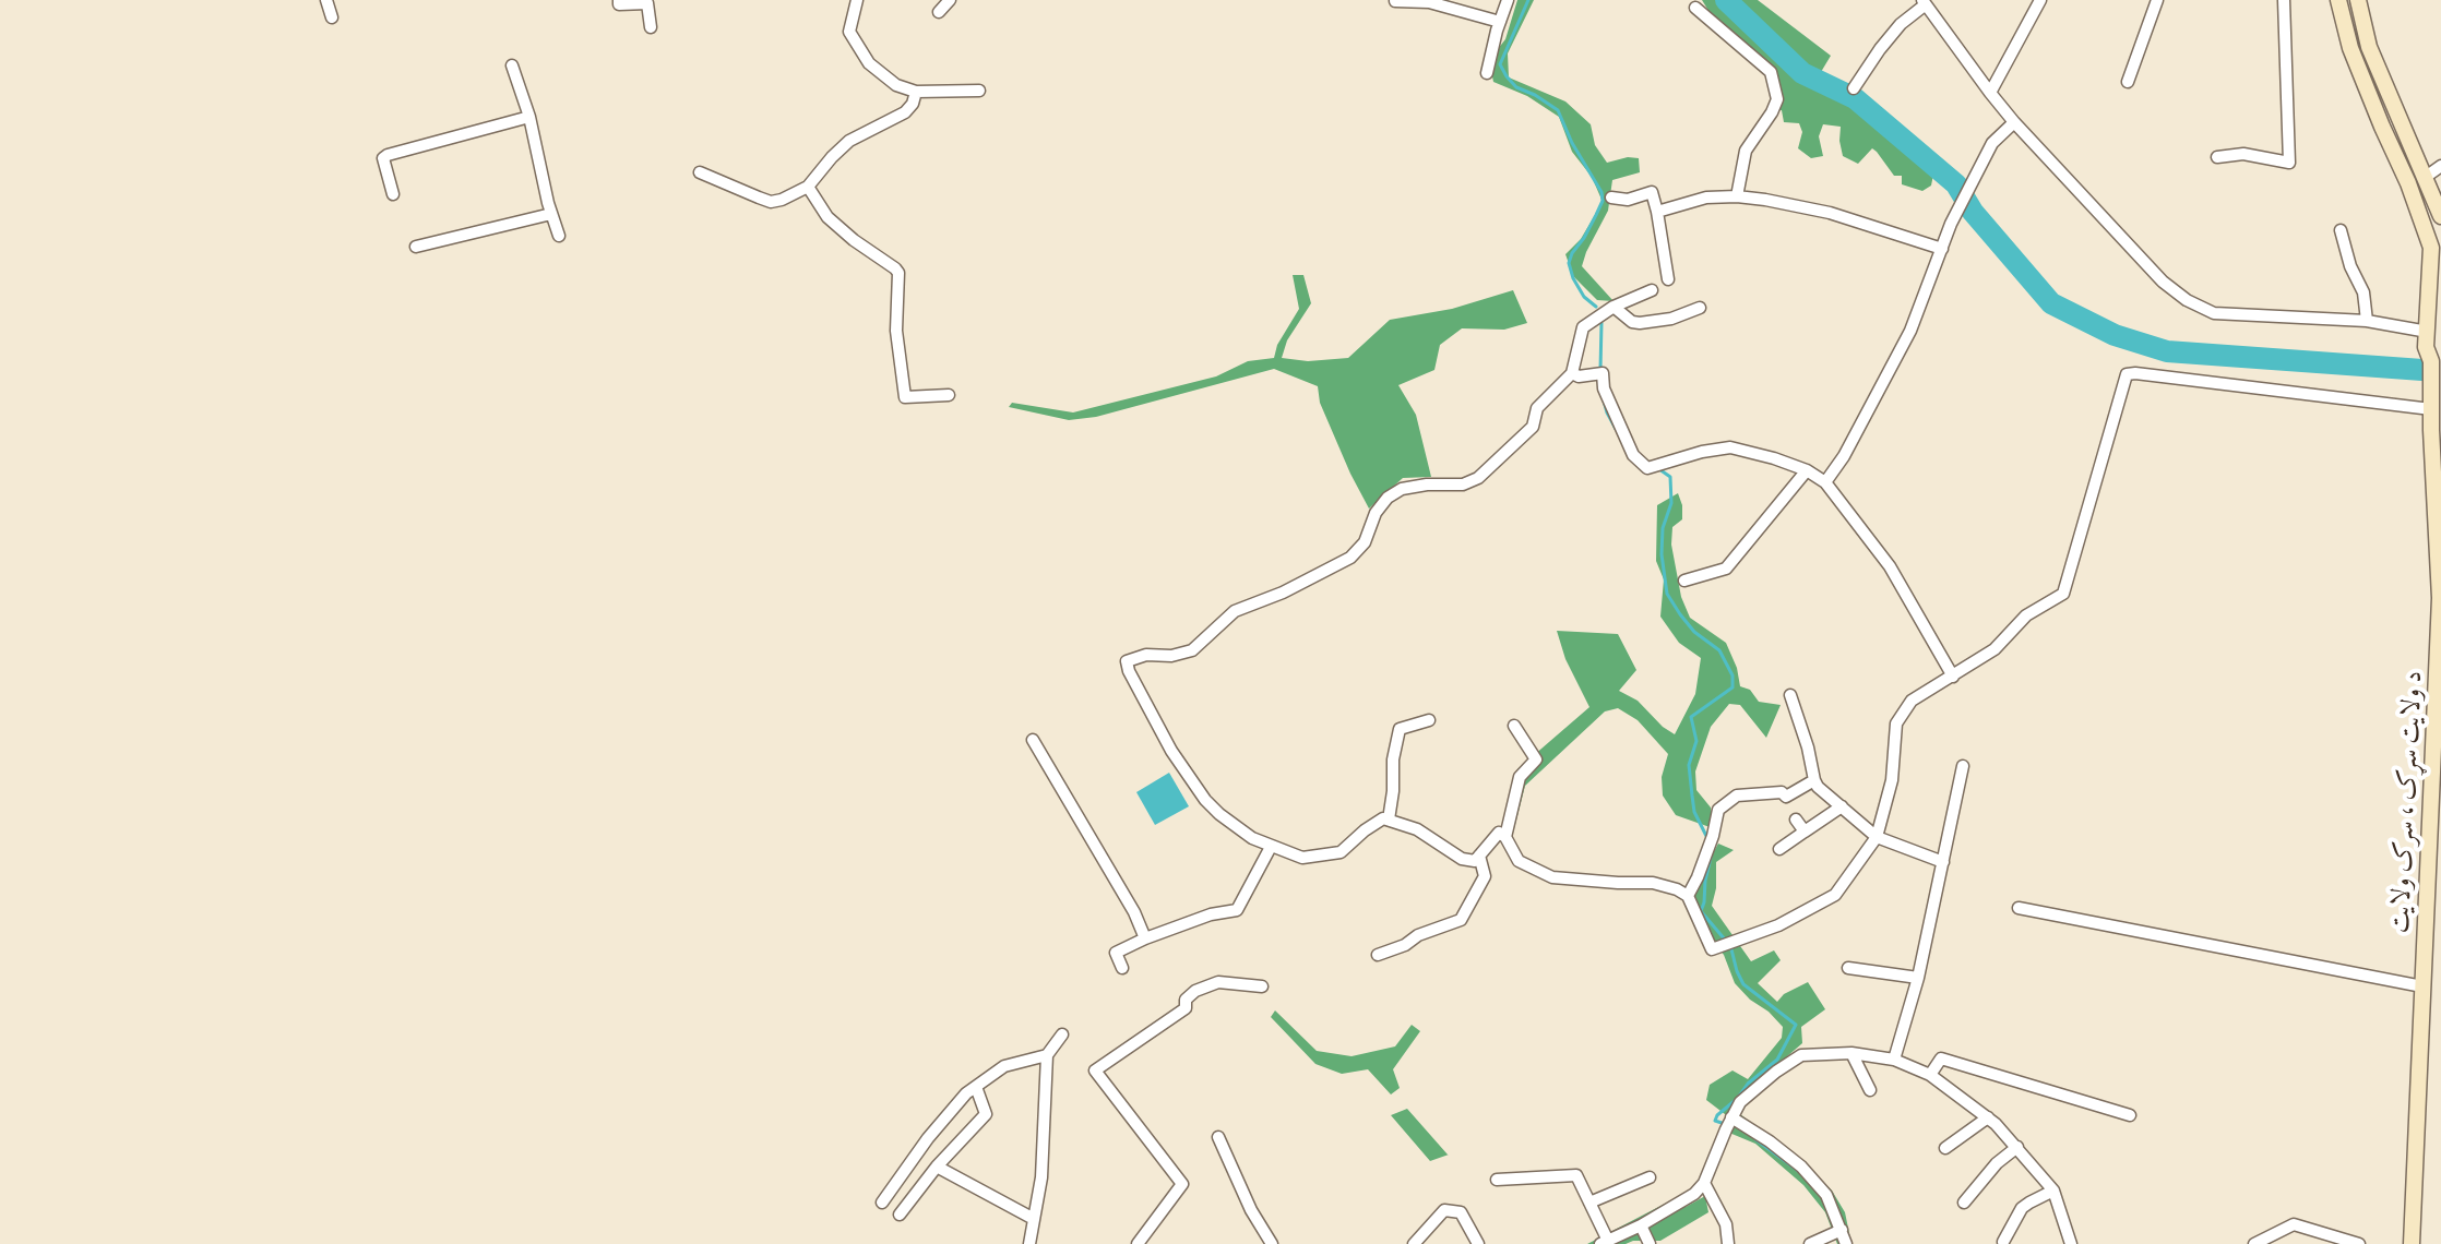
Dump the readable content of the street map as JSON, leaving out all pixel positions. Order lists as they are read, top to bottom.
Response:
{
  "streets": {
    "main road": ["د ولایت سړک ، سرک ولایت"]
  }
}
